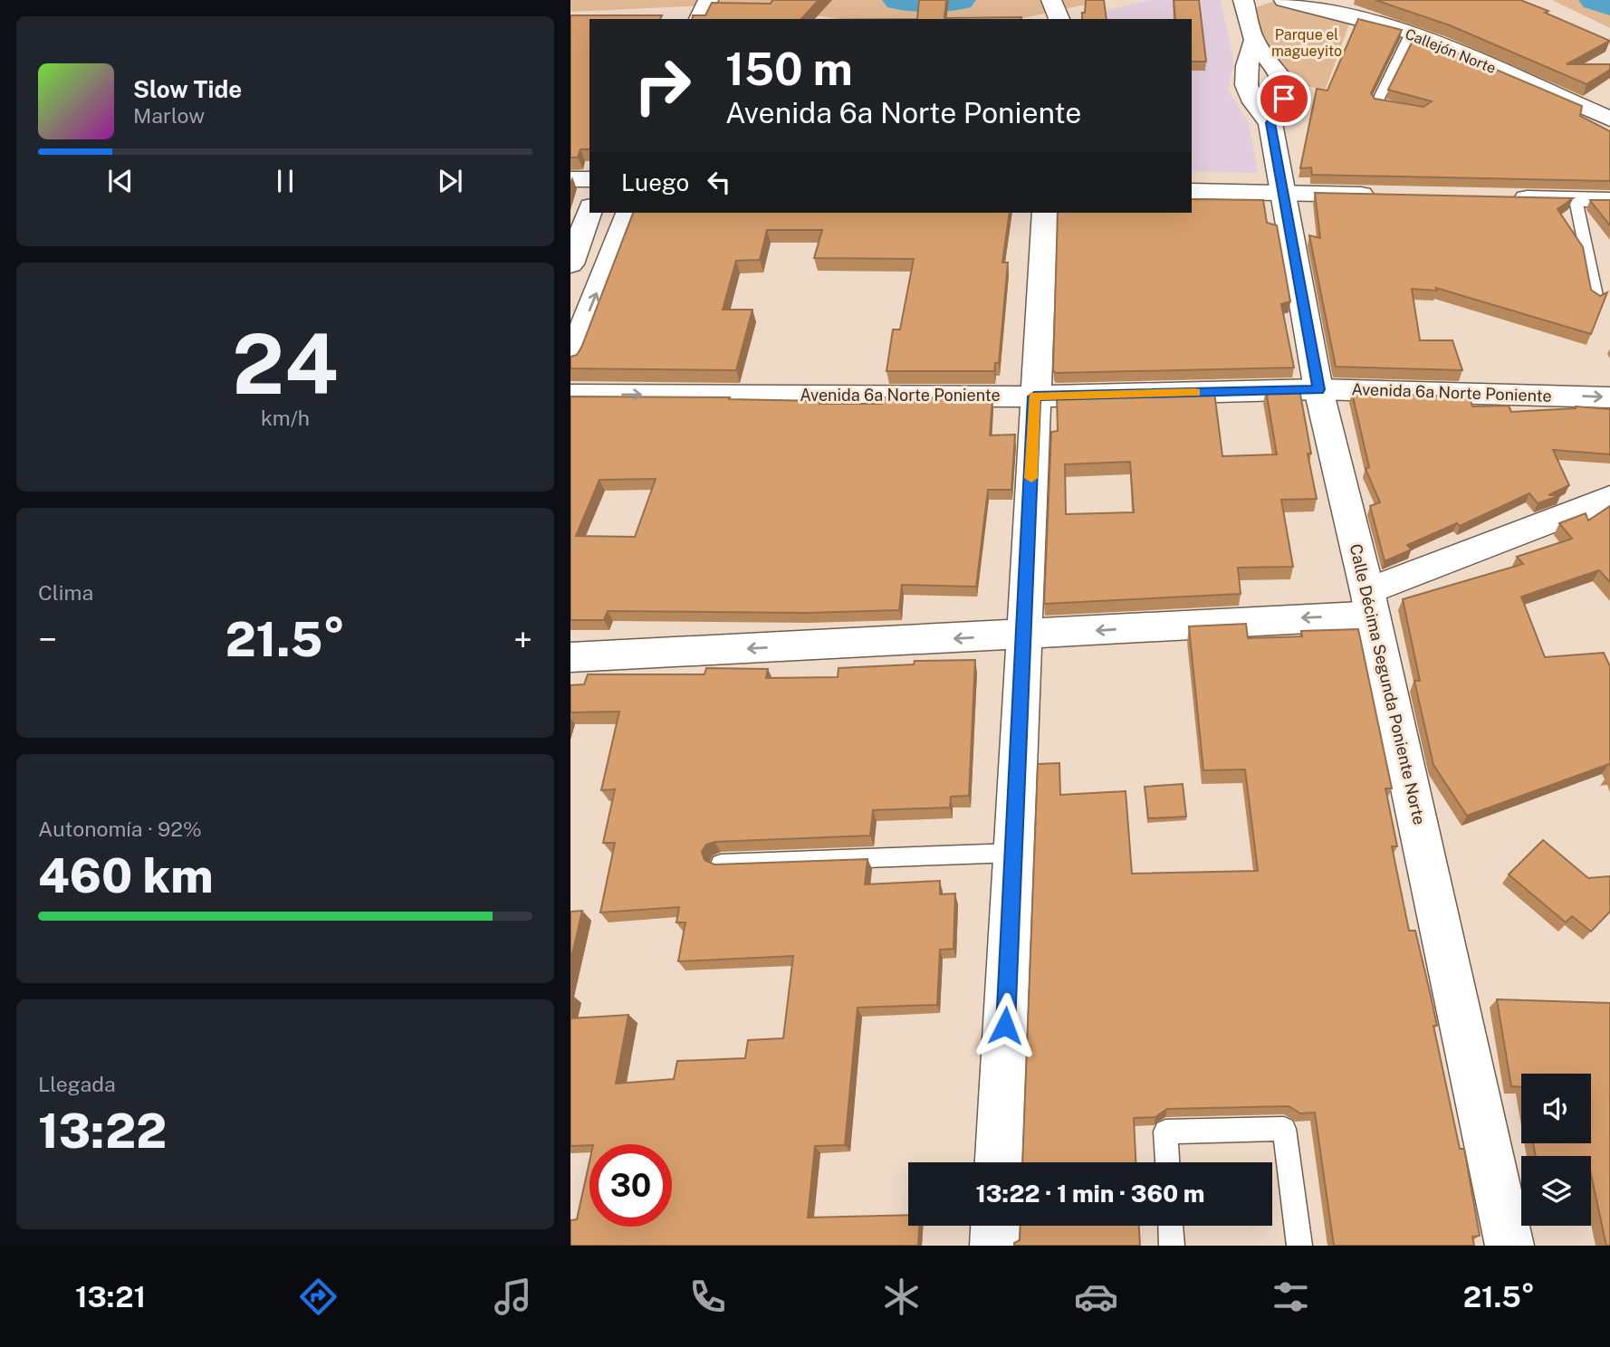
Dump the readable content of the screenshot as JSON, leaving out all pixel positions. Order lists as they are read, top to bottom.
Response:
{
  "streets": {
    "street": ["Callejón Norte", "Avenida 6a Norte Poniente", "Calle Décima Segunda Poniente Norte"]
  },
  "crossings": [
    ["Avenida 6a Norte Poniente", "Calle Décima Segunda Poniente Norte"]
  ],
  "parks": ["Parque el magueyito"],
  "page": {
    "turn": ["150 m", "Avenida 6a Norte Poniente"],
    "song": ["Slow Tide", "Marlow"],
    "then": "Luego",
    "tile": [
      ["24", "km/h"],
      "Clima",
      ["Autonomía · 92%", "460 km"],
      ["Llegada", "13:22"]
    ],
    "heat": ["−", "21.5°", "+"],
    "limit": "30",
    "trip": "13:22 · 1 min · 360 m",
    "tabs": ["13:21", "21.5°"]
  }
}
